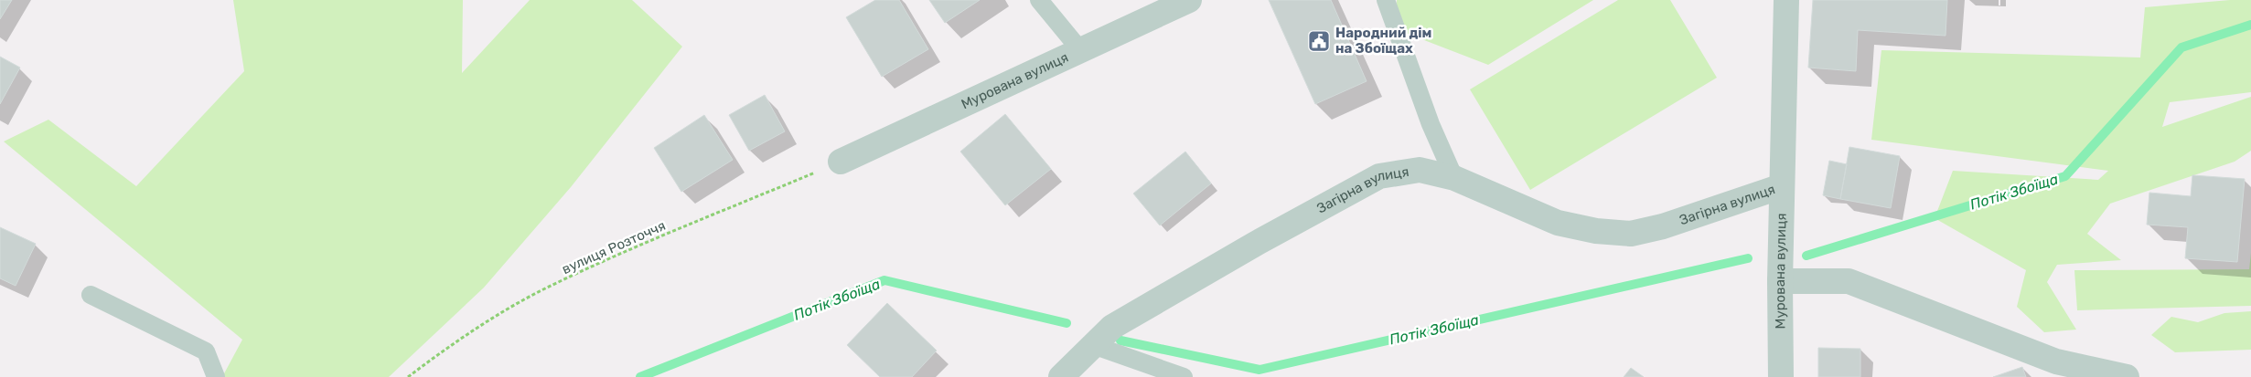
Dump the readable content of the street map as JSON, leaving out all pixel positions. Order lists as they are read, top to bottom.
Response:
{
  "streets": {
    "street": ["Мурована вулиця", "Загірна вулиця"],
    "path": ["вулиця Розточчя"]
  },
  "crossings": [
    ["Мурована вулиця", "Загірна вулиця"],
    ["Мурована вулиця", "вулиця Розточчя"]
  ],
  "water": ["Потік Збоїща"],
  "places": {
    "public building": ["Народний дім на Збоїщах"]
  }
}
